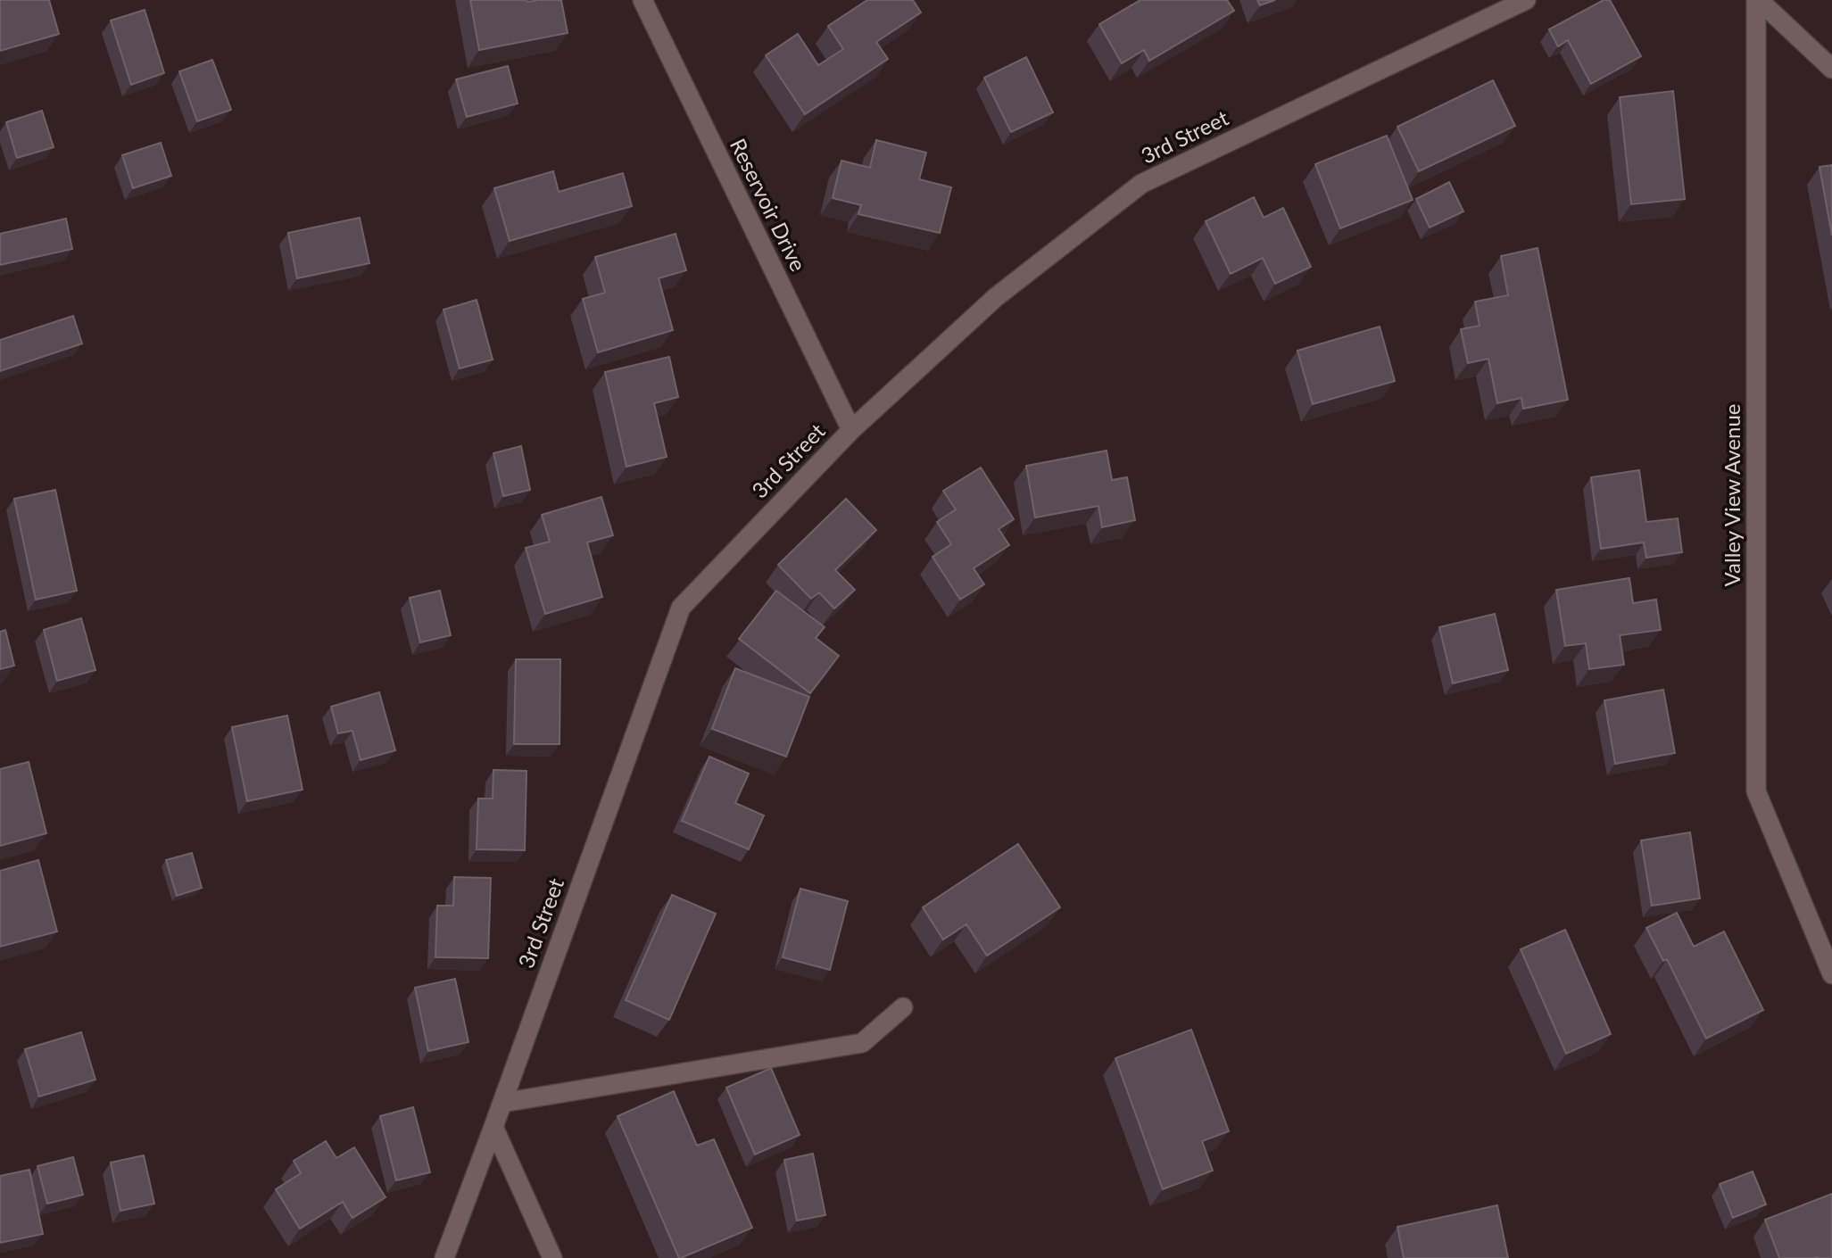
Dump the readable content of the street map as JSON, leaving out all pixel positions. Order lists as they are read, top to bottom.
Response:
{
  "streets": {
    "street": ["3rd Street", "Reservoir Drive", "Valley View Avenue"]
  },
  "crossings": [
    ["3rd Street", "Reservoir Drive"]
  ]
}
